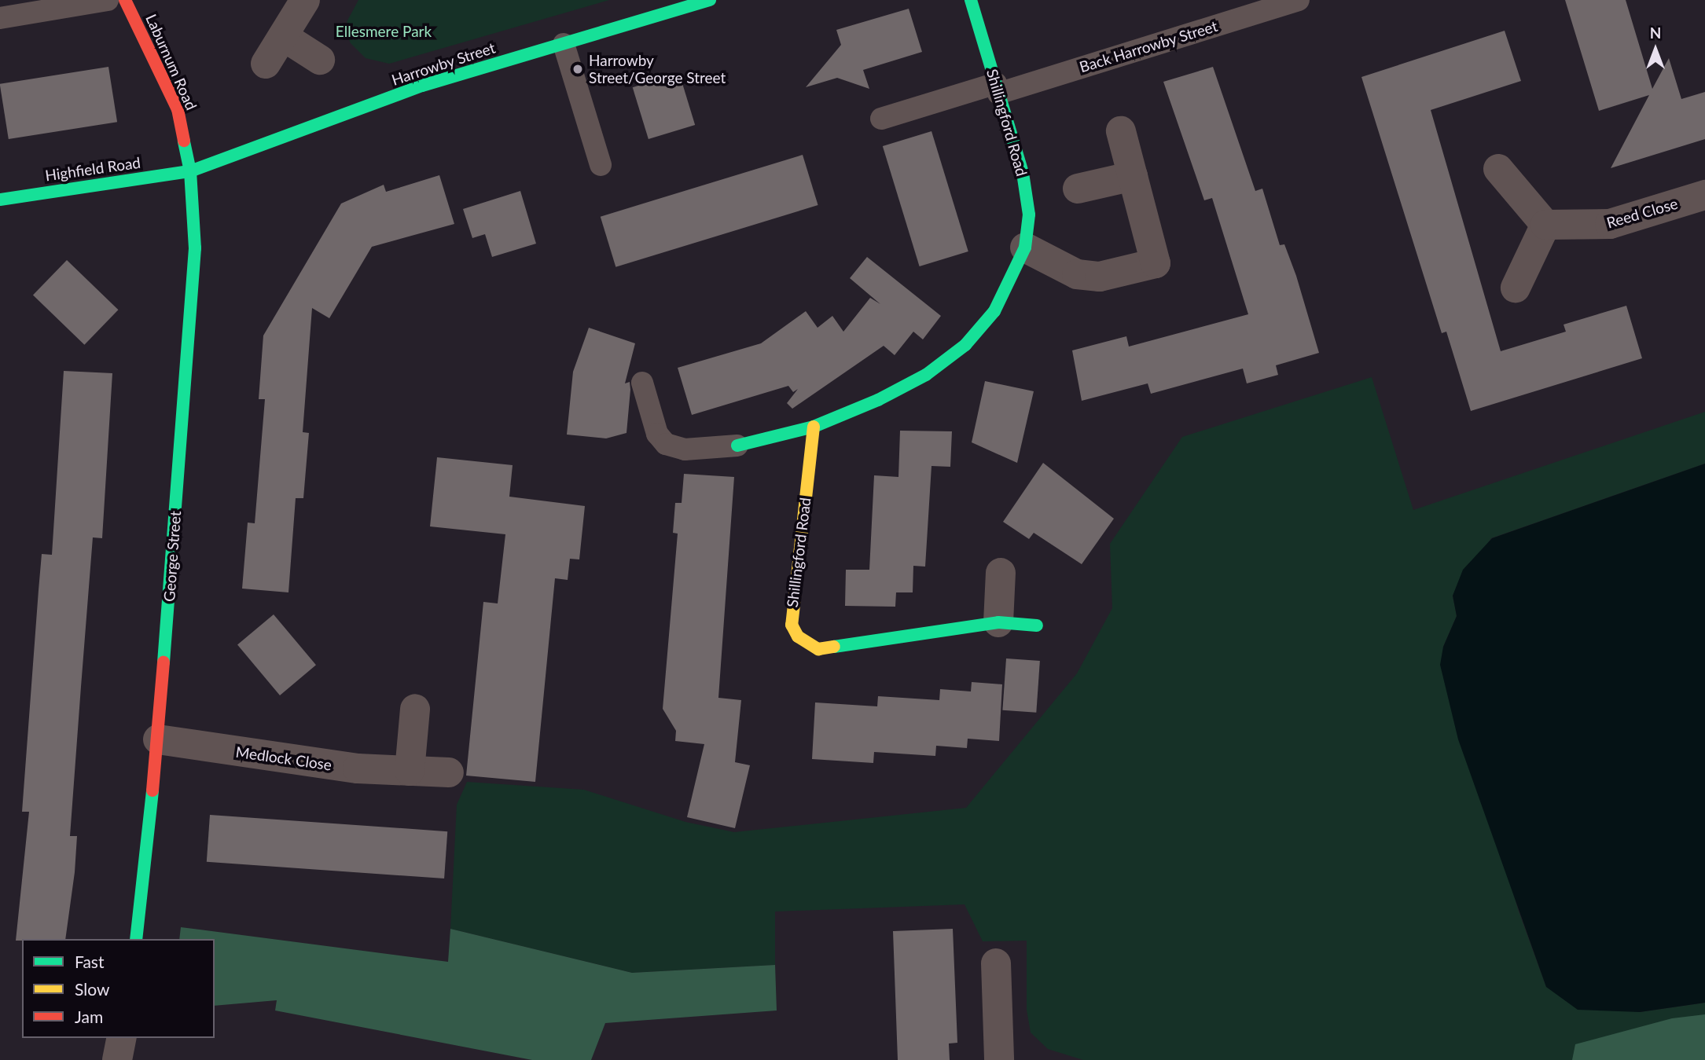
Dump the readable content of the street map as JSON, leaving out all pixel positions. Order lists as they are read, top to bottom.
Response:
{
  "streets": {
    "street": [
      "Laburnum Road",
      "Harrowby Street",
      "Shillingford Road",
      "Highfield Road",
      "Reed Close",
      "George Street",
      "Medlock Close"
    ],
    "lane": ["Back Harrowby Street"]
  },
  "crossings": [
    ["Back Harrowby Street", "Shillingford Road"],
    ["Laburnum Road", "Harrowby Street"],
    ["Laburnum Road", "Highfield Road"],
    ["Laburnum Road", "George Street"],
    ["Harrowby Street", "Highfield Road"],
    ["Harrowby Street", "George Street"],
    ["Highfield Road", "George Street"],
    ["George Street", "Medlock Close"]
  ],
  "parks": ["Ellesmere Park"],
  "places": ["Harrowby Street/George Street"],
  "legend": ["Fast", "Slow", "Jam"],
  "north": "top"
}
